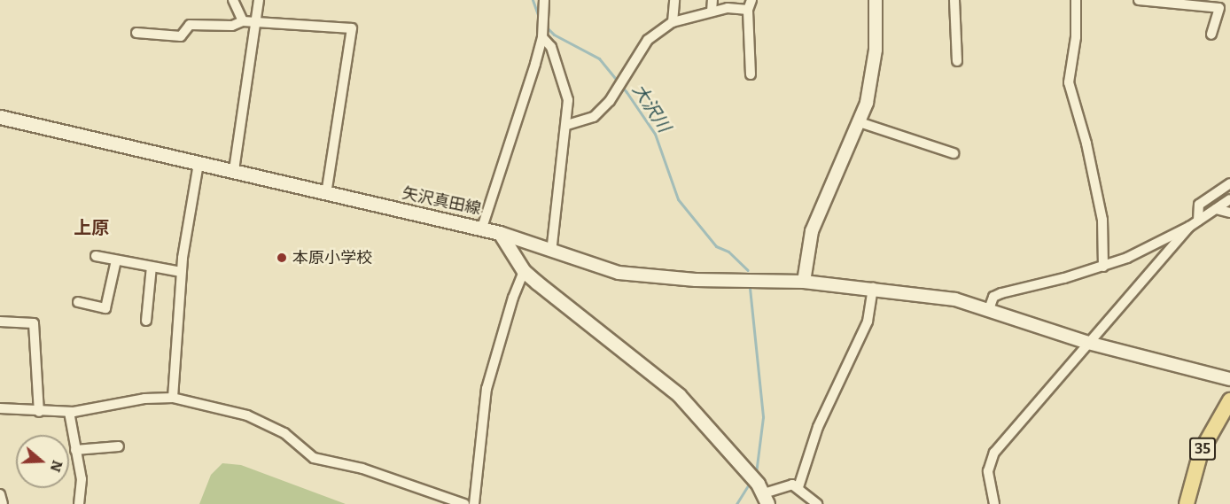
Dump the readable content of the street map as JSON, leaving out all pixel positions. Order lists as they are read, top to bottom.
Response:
{
  "streets": {
    "main road": ["矢沢真田線", "35"]
  },
  "districts": ["上原"],
  "water": ["大沢川"],
  "places": ["本原小学校"],
  "north": "right"
}
